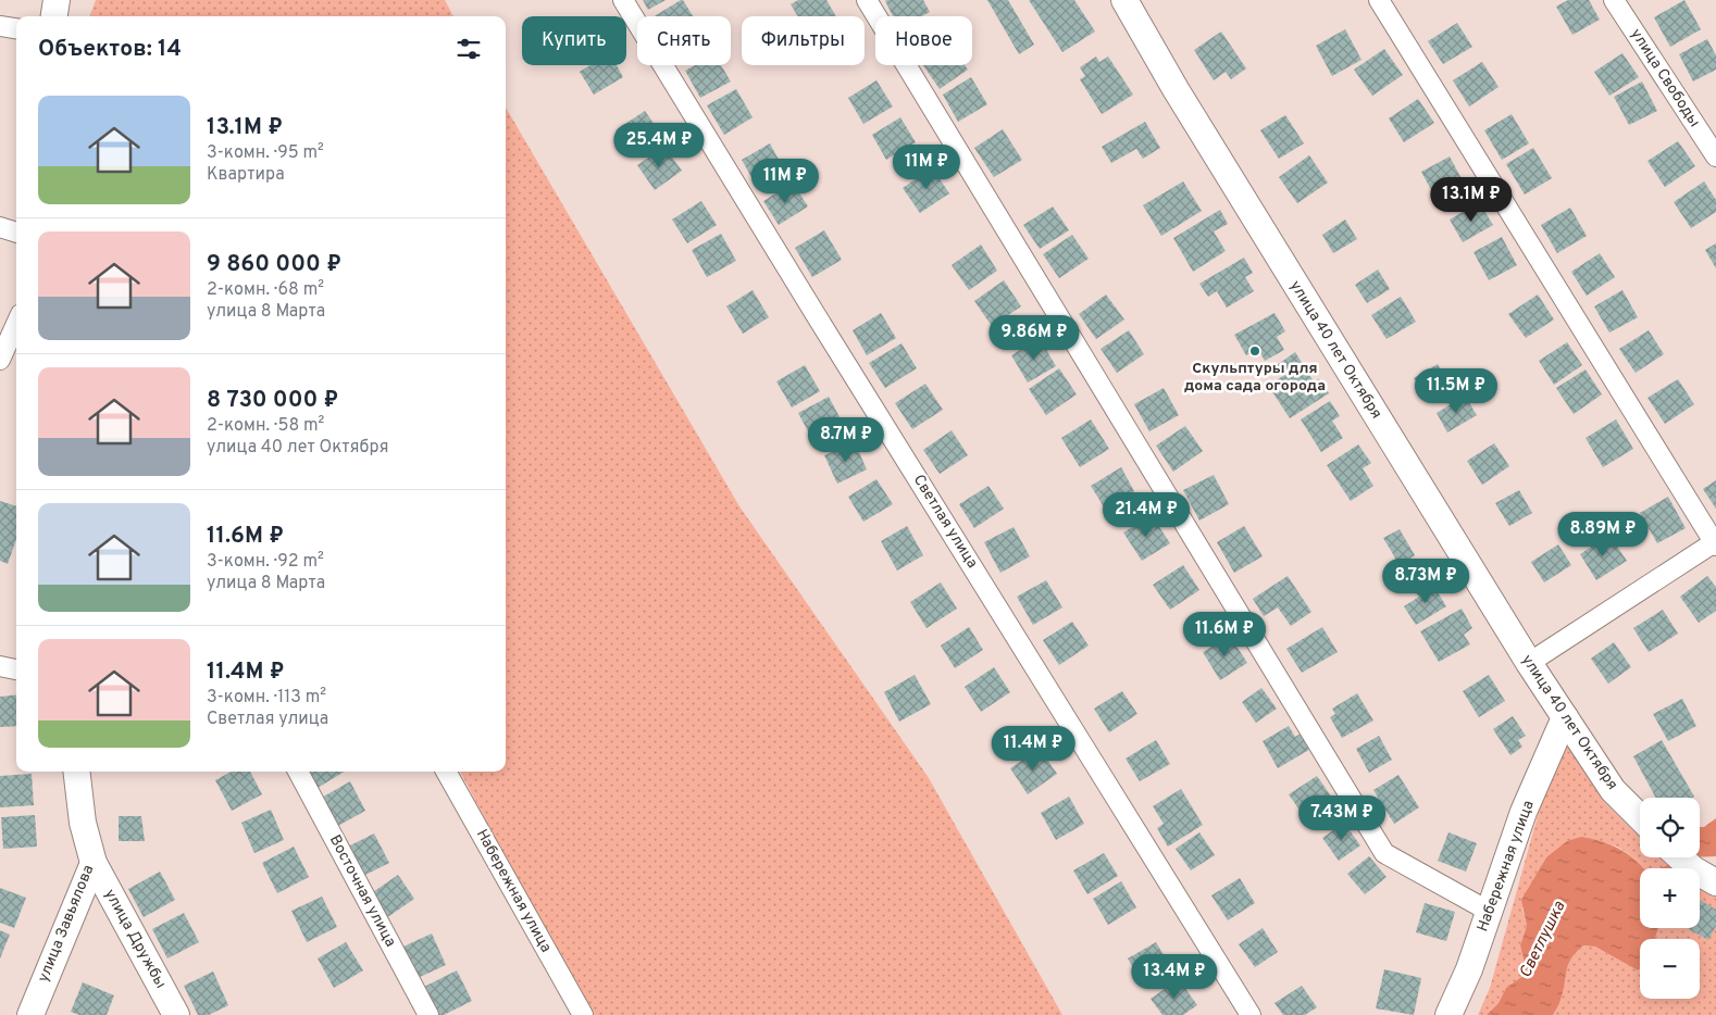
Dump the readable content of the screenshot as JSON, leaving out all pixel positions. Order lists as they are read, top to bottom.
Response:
{
  "streets": {
    "main road": [
      "улица 40 лет Октября",
      "Набережная улица",
      "улица Завьялова",
      "улица Дружбы"
    ],
    "street": ["улица Свободы", "Светлая улица", "Восточная улица"]
  },
  "crossings": [
    ["улица 40 лет Октября", "Набережная улица"],
    ["улица Завьялова", "улица Дружбы"]
  ],
  "water": ["Светлушка"],
  "places": ["Скульптуры для дома сада огорода"],
  "page": {
    "chip": [
      "Купить",
      "Снять",
      "Фильтры",
      "Новое"
    ],
    "heading": "Объектов: 14",
    "list": [
      {
        "name": "13.1M ₽",
        "note": "3-комн. · 95 m² · Квартира"
      },
      {
        "name": "9 860 000 ₽",
        "note": "2-комн. · 68 m² · улица 8 Марта"
      },
      {
        "name": "8 730 000 ₽",
        "note": "2-комн. · 58 m² · улица 40 лет Октября"
      },
      {
        "name": "11.6M ₽",
        "note": "3-комн. · 92 m² · улица 8 Марта"
      },
      {
        "name": "11.4M ₽",
        "note": "3-комн. · 113 m² · Светлая улица"
      }
    ],
    "price": [
      "25.4M ₽",
      "11M ₽",
      "11M ₽",
      "13.1M ₽",
      "9.86M ₽",
      "11.5M ₽",
      "8.7M ₽",
      "21.4M ₽",
      "8.89M ₽",
      "8.73M ₽",
      "11.6M ₽",
      "11.4M ₽",
      "7.43M ₽",
      "13.4M ₽"
    ],
    "map_buttons": ["+", "−"]
  }
}
